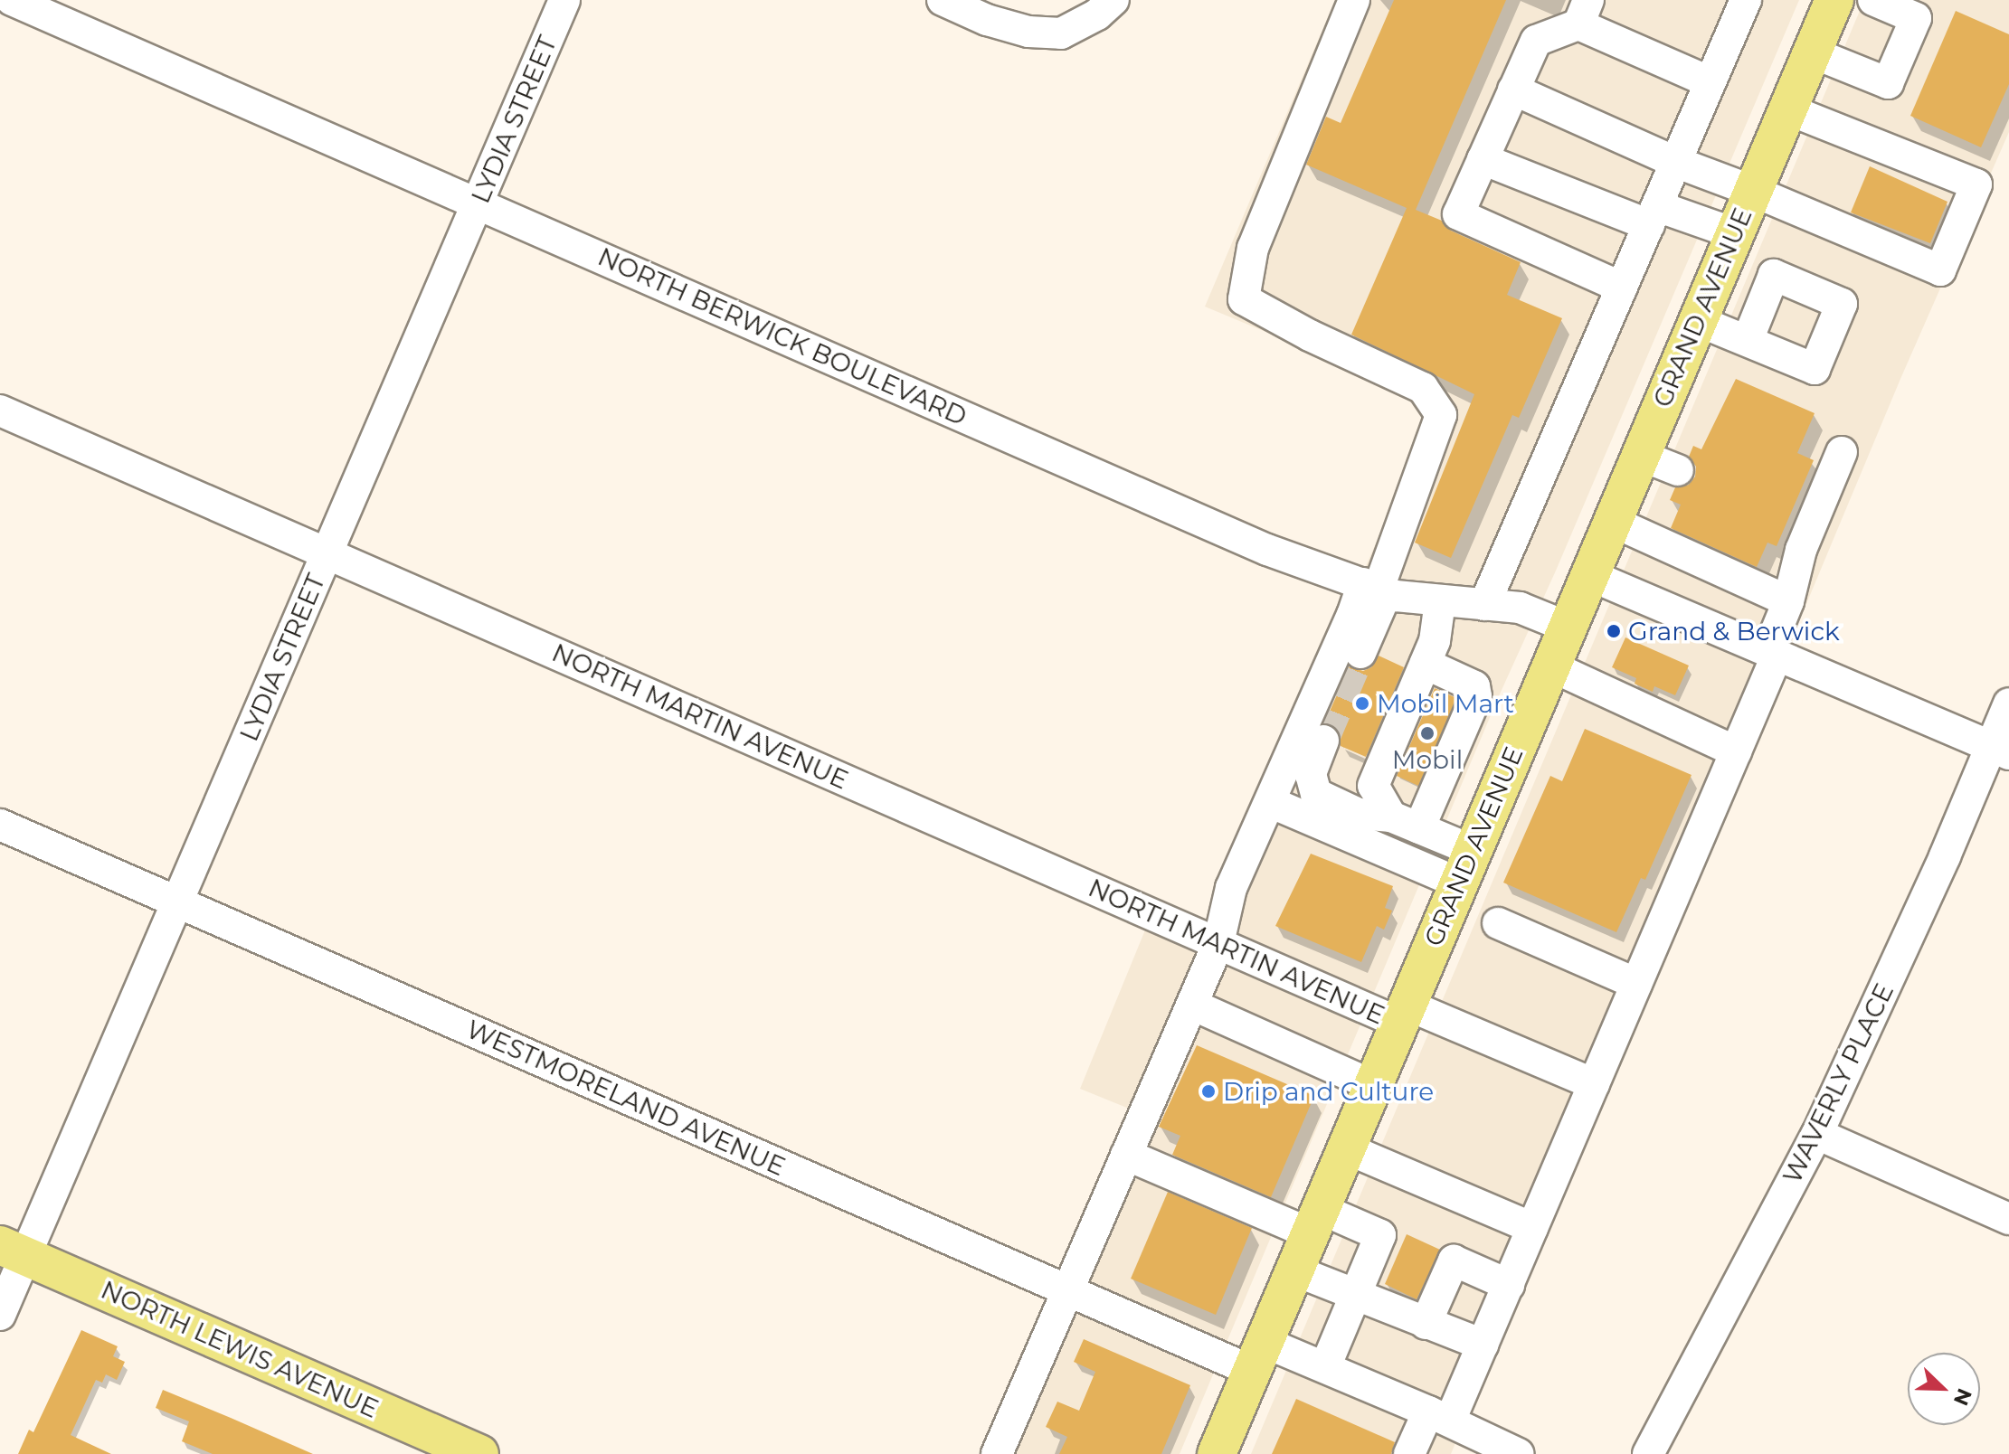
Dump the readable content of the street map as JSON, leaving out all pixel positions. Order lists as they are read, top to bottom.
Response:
{
  "streets": {
    "main road": ["GRAND AVENUE", "NORTH LEWIS AVENUE"],
    "street": [
      "LYDIA STREET",
      "NORTH BERWICK BOULEVARD",
      "NORTH MARTIN AVENUE",
      "WAVERLY PLACE",
      "WESTMORELAND AVENUE"
    ]
  },
  "crossings": [
    ["LYDIA STREET", "NORTH BERWICK BOULEVARD"],
    ["LYDIA STREET", "NORTH MARTIN AVENUE"],
    ["LYDIA STREET", "WESTMORELAND AVENUE"],
    ["LYDIA STREET", "NORTH LEWIS AVENUE"],
    ["GRAND AVENUE", "NORTH BERWICK BOULEVARD"],
    ["GRAND AVENUE", "NORTH MARTIN AVENUE"],
    ["GRAND AVENUE", "WESTMORELAND AVENUE"]
  ],
  "places": [
    "Grand & Berwick",
    "Mobil Mart",
    "Mobil",
    "Drip and Culture"
  ],
  "north": "bottom right"
}
